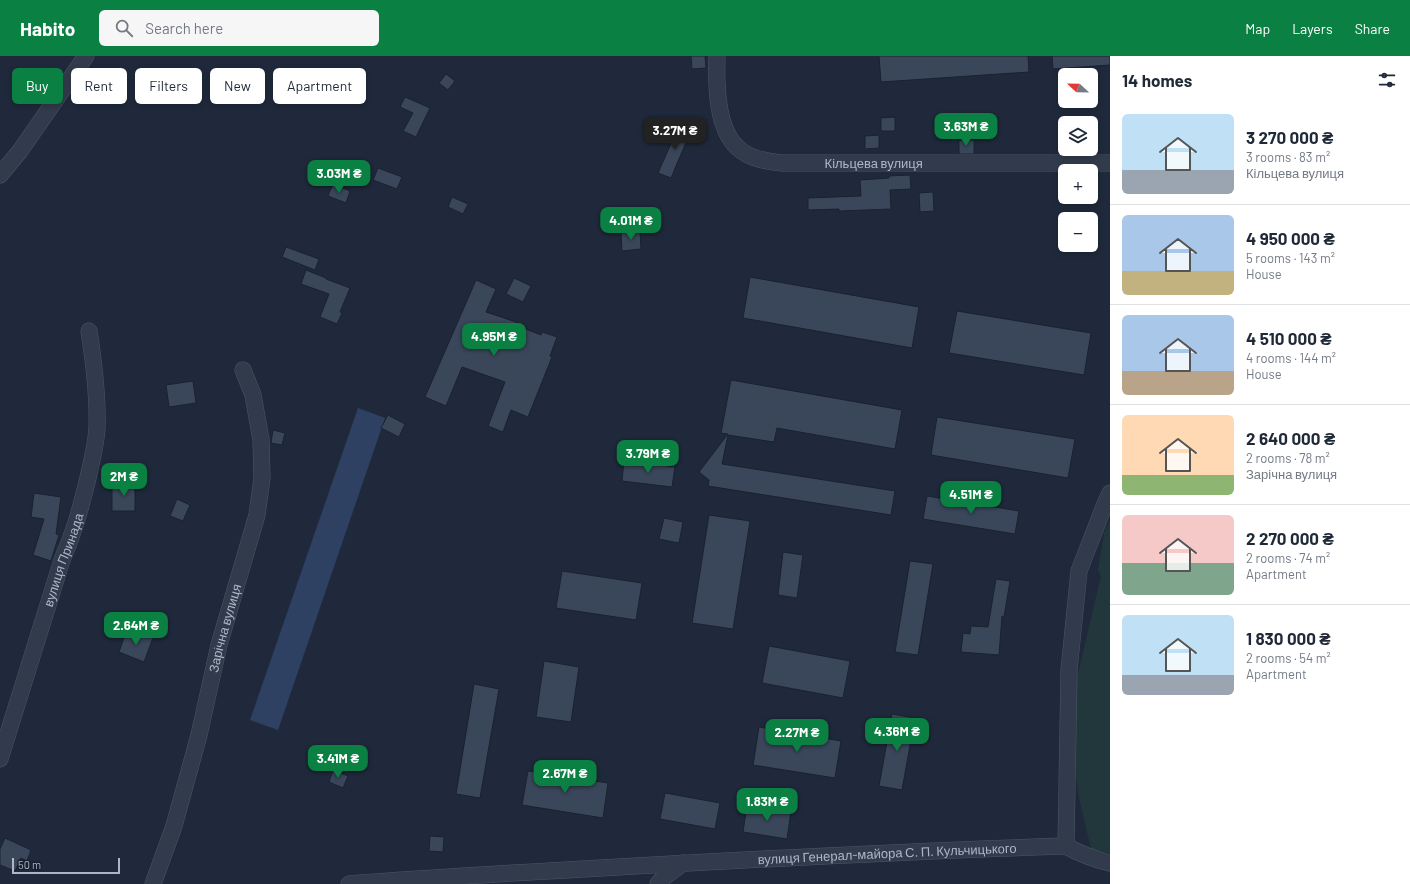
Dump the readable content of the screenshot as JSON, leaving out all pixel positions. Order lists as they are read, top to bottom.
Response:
{
  "streets": {
    "street": [
      "Кільцева вулиця",
      "вулиця Принада",
      "Зарічна вулиця",
      "вулиця Генерал-майора С. П. Кульчицького"
    ]
  },
  "scale_bar": "50 m",
  "north": "left",
  "page": {
    "header": "Habito",
    "search": "Search here",
    "nav": ["Map", "Layers", "Share"],
    "heading": "14 homes",
    "map_buttons": ["+", "−"],
    "chip": [
      "Buy",
      "Rent",
      "Filters",
      "New",
      "Apartment"
    ],
    "list": [
      {
        "name": "3 270 000 ₴",
        "note": "3 rooms · 83 m² · Кільцева вулиця"
      },
      {
        "name": "4 950 000 ₴",
        "note": "5 rooms · 143 m² · House"
      },
      {
        "name": "4 510 000 ₴",
        "note": "4 rooms · 144 m² · House"
      },
      {
        "name": "2 640 000 ₴",
        "note": "2 rooms · 78 m² · Зарічна вулиця"
      },
      {
        "name": "2 270 000 ₴",
        "note": "2 rooms · 74 m² · Apartment"
      },
      {
        "name": "1 830 000 ₴",
        "note": "2 rooms · 54 m² · Apartment"
      }
    ],
    "price": [
      "3.63M ₴",
      "3.27M ₴",
      "3.03M ₴",
      "4.01M ₴",
      "4.95M ₴",
      "3.79M ₴",
      "2M ₴",
      "4.51M ₴",
      "2.64M ₴",
      "4.36M ₴",
      "2.27M ₴",
      "3.41M ₴",
      "2.67M ₴",
      "1.83M ₴"
    ],
    "scale": "50 m"
  }
}
